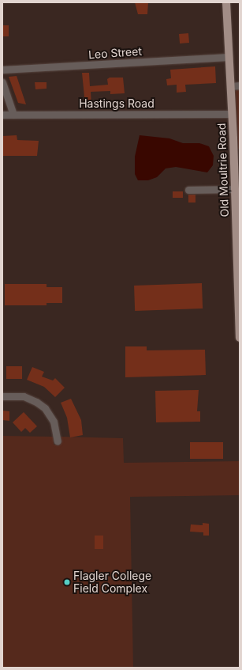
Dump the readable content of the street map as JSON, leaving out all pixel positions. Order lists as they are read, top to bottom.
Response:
{
  "streets": {
    "main road": ["Old Moultrie Road"],
    "street": ["Leo Street", "Hastings Road"]
  },
  "crossings": [
    ["Leo Street", "Old Moultrie Road"],
    ["Hastings Road", "Old Moultrie Road"]
  ],
  "places": ["Flagler College Field Complex"]
}
